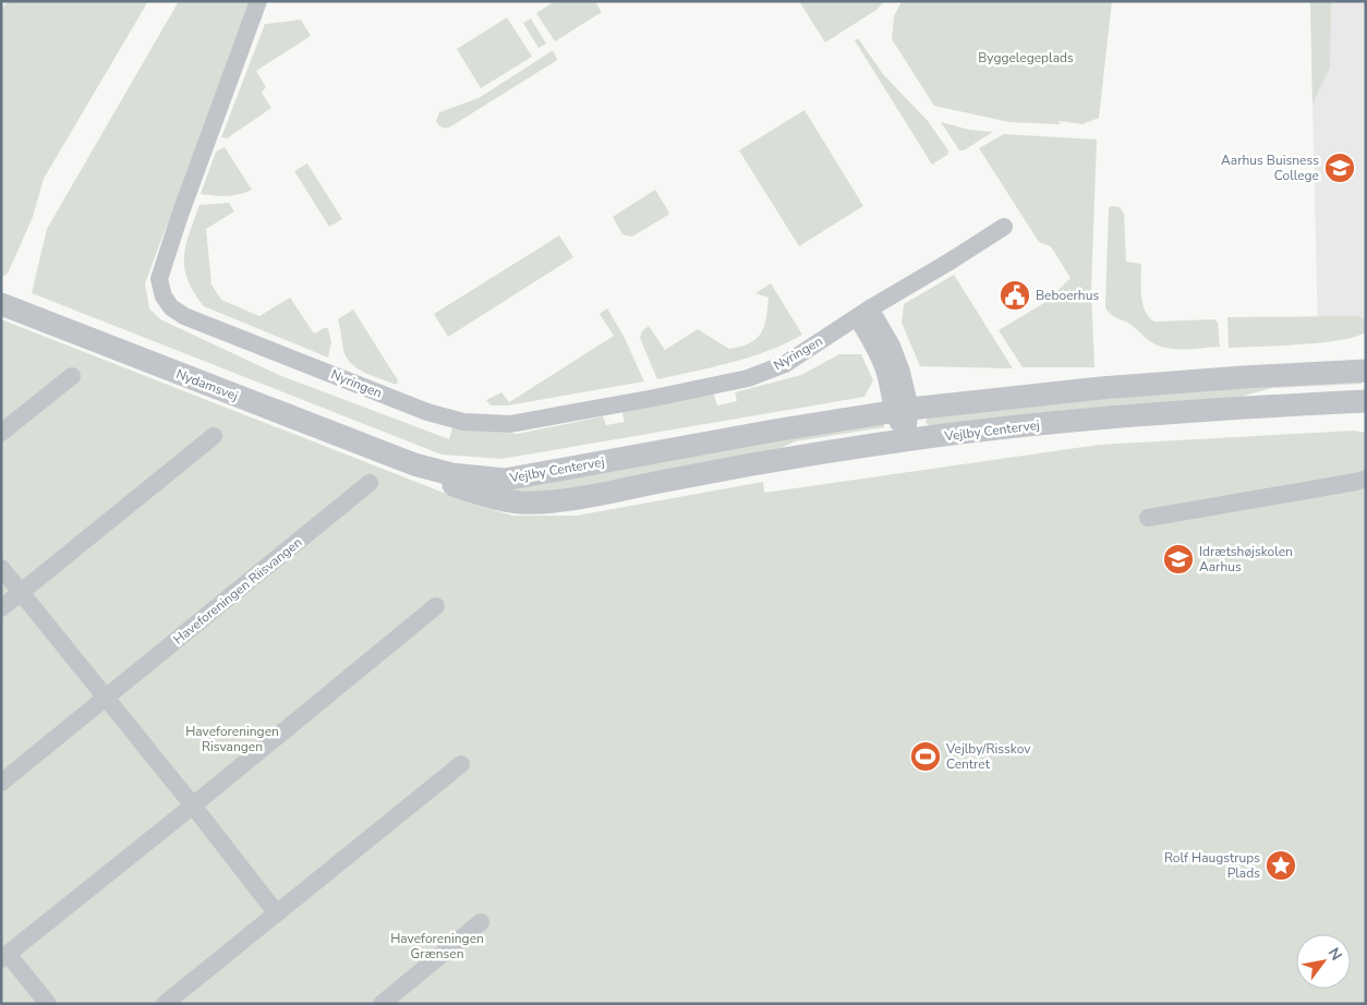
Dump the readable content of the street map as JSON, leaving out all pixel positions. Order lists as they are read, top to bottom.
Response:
{
  "streets": {
    "street": [
      "Nyringen",
      "Nydamsvej",
      "Vejlby Centervej",
      "Haveforeningen Riisvangen"
    ]
  },
  "crossings": [
    ["Nydamsvej", "Vejlby Centervej"]
  ],
  "parks": ["Byggelegeplads", "Haveforeningen Risvangen", "Haveforeningen Grænsen"],
  "places": {
    "school or university": ["Aarhus Buisness College", "Idrætshøjskolen Aarhus"],
    "public building": ["Beboerhus"],
    "sports": ["Vejlby/Risskov Centret"],
    "place": ["Rolf Haugstrups Plads"]
  },
  "north": "top right"
}
